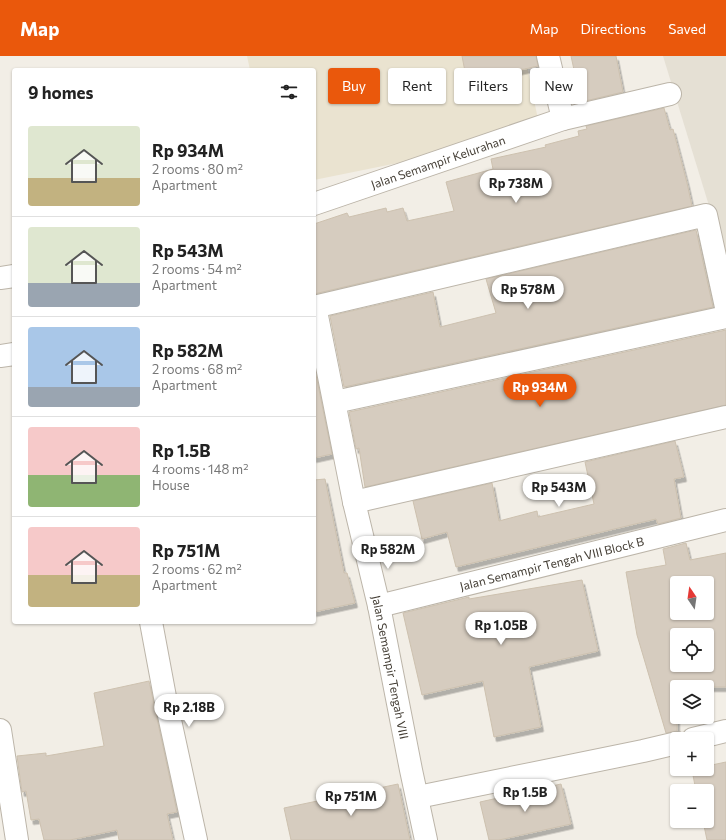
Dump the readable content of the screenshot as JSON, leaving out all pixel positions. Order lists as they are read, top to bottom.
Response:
{
  "streets": {
    "street": ["Jalan Semampir Kelurahan", "Jalan Semampir Tengah VIII Block B", "Jalan Semampir Tengah VIII"]
  },
  "crossings": [
    ["Jalan Semampir Tengah VIII Block B", "Jalan Semampir Tengah VIII"]
  ],
  "north": "top",
  "page": {
    "header": "Map",
    "nav": ["Map", "Directions", "Saved"],
    "chip": [
      "Buy",
      "Rent",
      "Filters",
      "New"
    ],
    "heading": "9 homes",
    "list": [
      {
        "name": "Rp 934M",
        "note": "2 rooms · 80 m² · Apartment"
      },
      {
        "name": "Rp 543M",
        "note": "2 rooms · 54 m² · Apartment"
      },
      {
        "name": "Rp 582M",
        "note": "2 rooms · 68 m² · Apartment"
      },
      {
        "name": "Rp 1.5B",
        "note": "4 rooms · 148 m² · House"
      },
      {
        "name": "Rp 751M",
        "note": "2 rooms · 62 m² · Apartment"
      }
    ],
    "price": [
      "Rp 738M",
      "Rp 578M",
      "Rp 934M",
      "Rp 543M",
      "Rp 582M",
      "Rp 1.05B",
      "Rp 2.18B",
      "Rp 1.5B",
      "Rp 751M"
    ],
    "map_buttons": ["+", "−"]
  }
}
